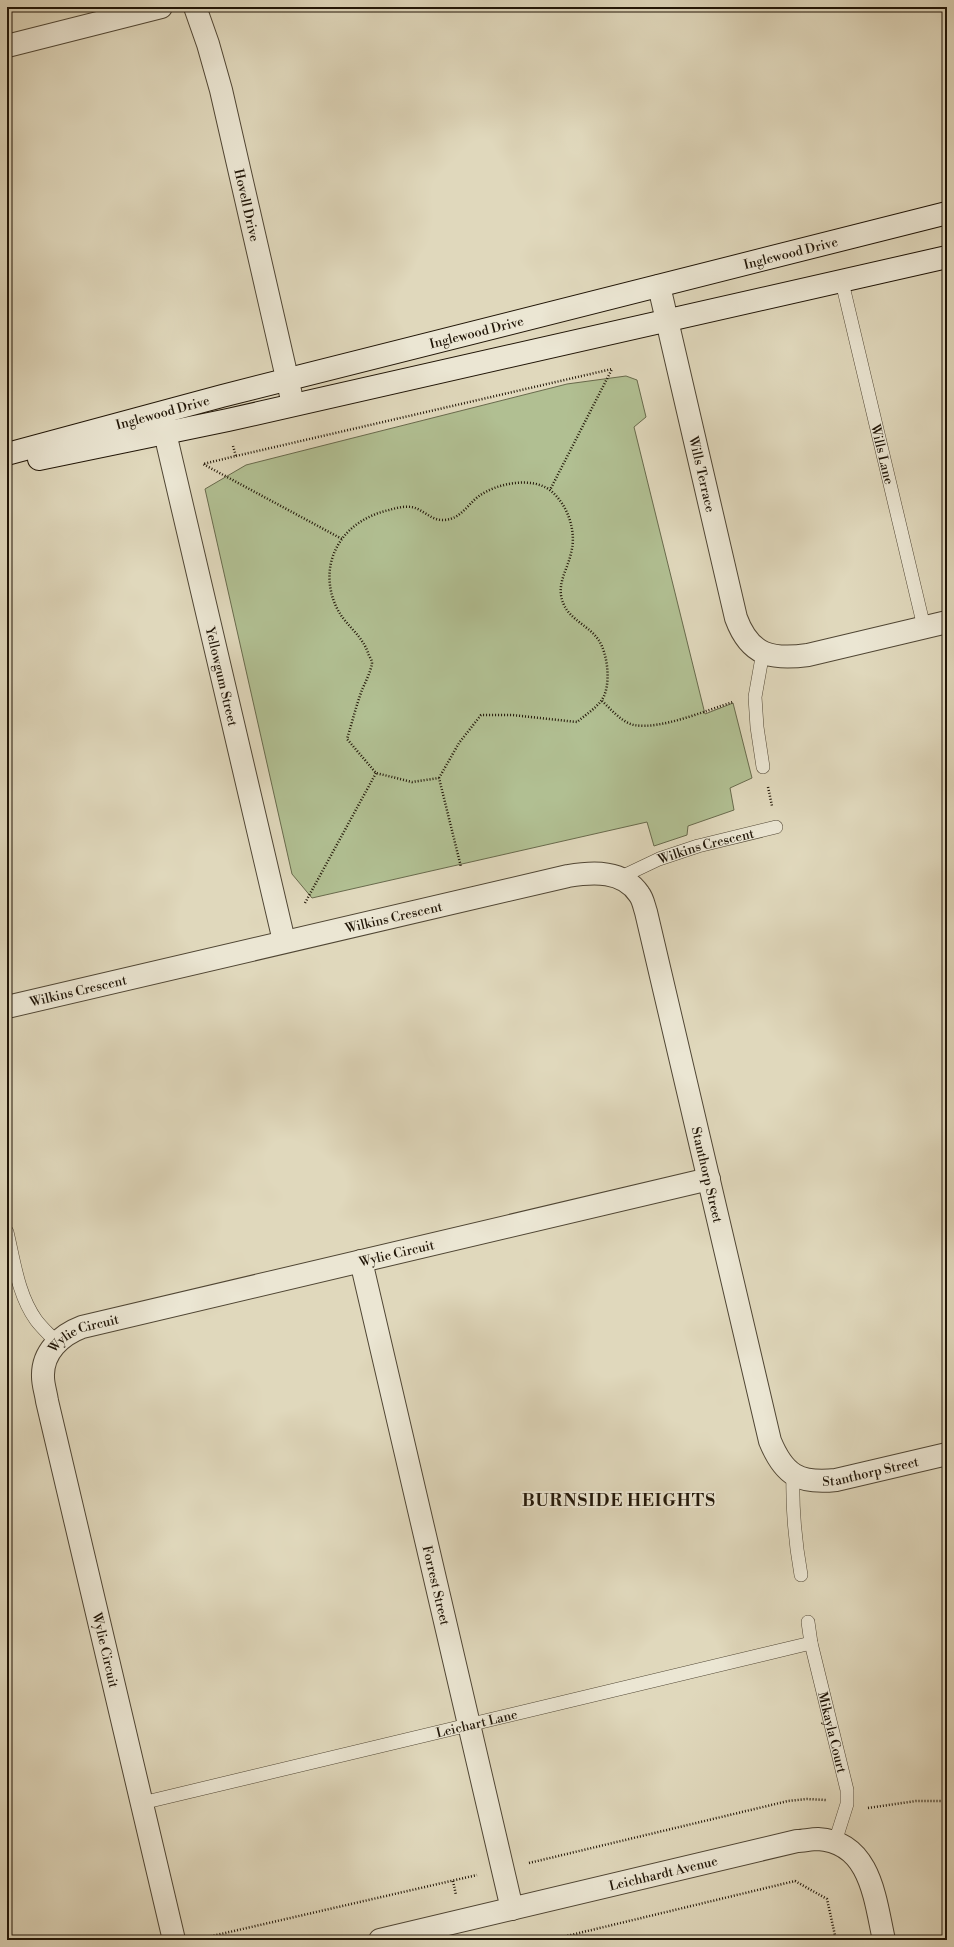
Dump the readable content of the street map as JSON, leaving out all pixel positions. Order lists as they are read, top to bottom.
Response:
{
  "streets": {
    "street": [
      "Hovell Drive",
      "Inglewood Drive",
      "Wills Terrace",
      "Yellowgum Street",
      "Wilkins Crescent",
      "Stanthorp Street",
      "Wylie Circuit",
      "Forrest Street",
      "Leichhardt Avenue"
    ],
    "lane": ["Wills Lane", "Leichart Lane", "Mikayla Court"]
  },
  "crossings": [
    ["Hovell Drive", "Inglewood Drive"],
    ["Inglewood Drive", "Wills Lane"],
    ["Inglewood Drive", "Wills Terrace"],
    ["Inglewood Drive", "Yellowgum Street"],
    ["Wills Lane", "Wills Terrace"],
    ["Yellowgum Street", "Wilkins Crescent"],
    ["Wilkins Crescent", "Stanthorp Street"],
    ["Stanthorp Street", "Wylie Circuit"],
    ["Wylie Circuit", "Forrest Street"],
    ["Wylie Circuit", "Leichart Lane"],
    ["Forrest Street", "Leichart Lane"],
    ["Forrest Street", "Leichhardt Avenue"],
    ["Leichart Lane", "Mikayla Court"],
    ["Mikayla Court", "Leichhardt Avenue"]
  ],
  "districts": ["BURNSIDE HEIGHTS"]
}
